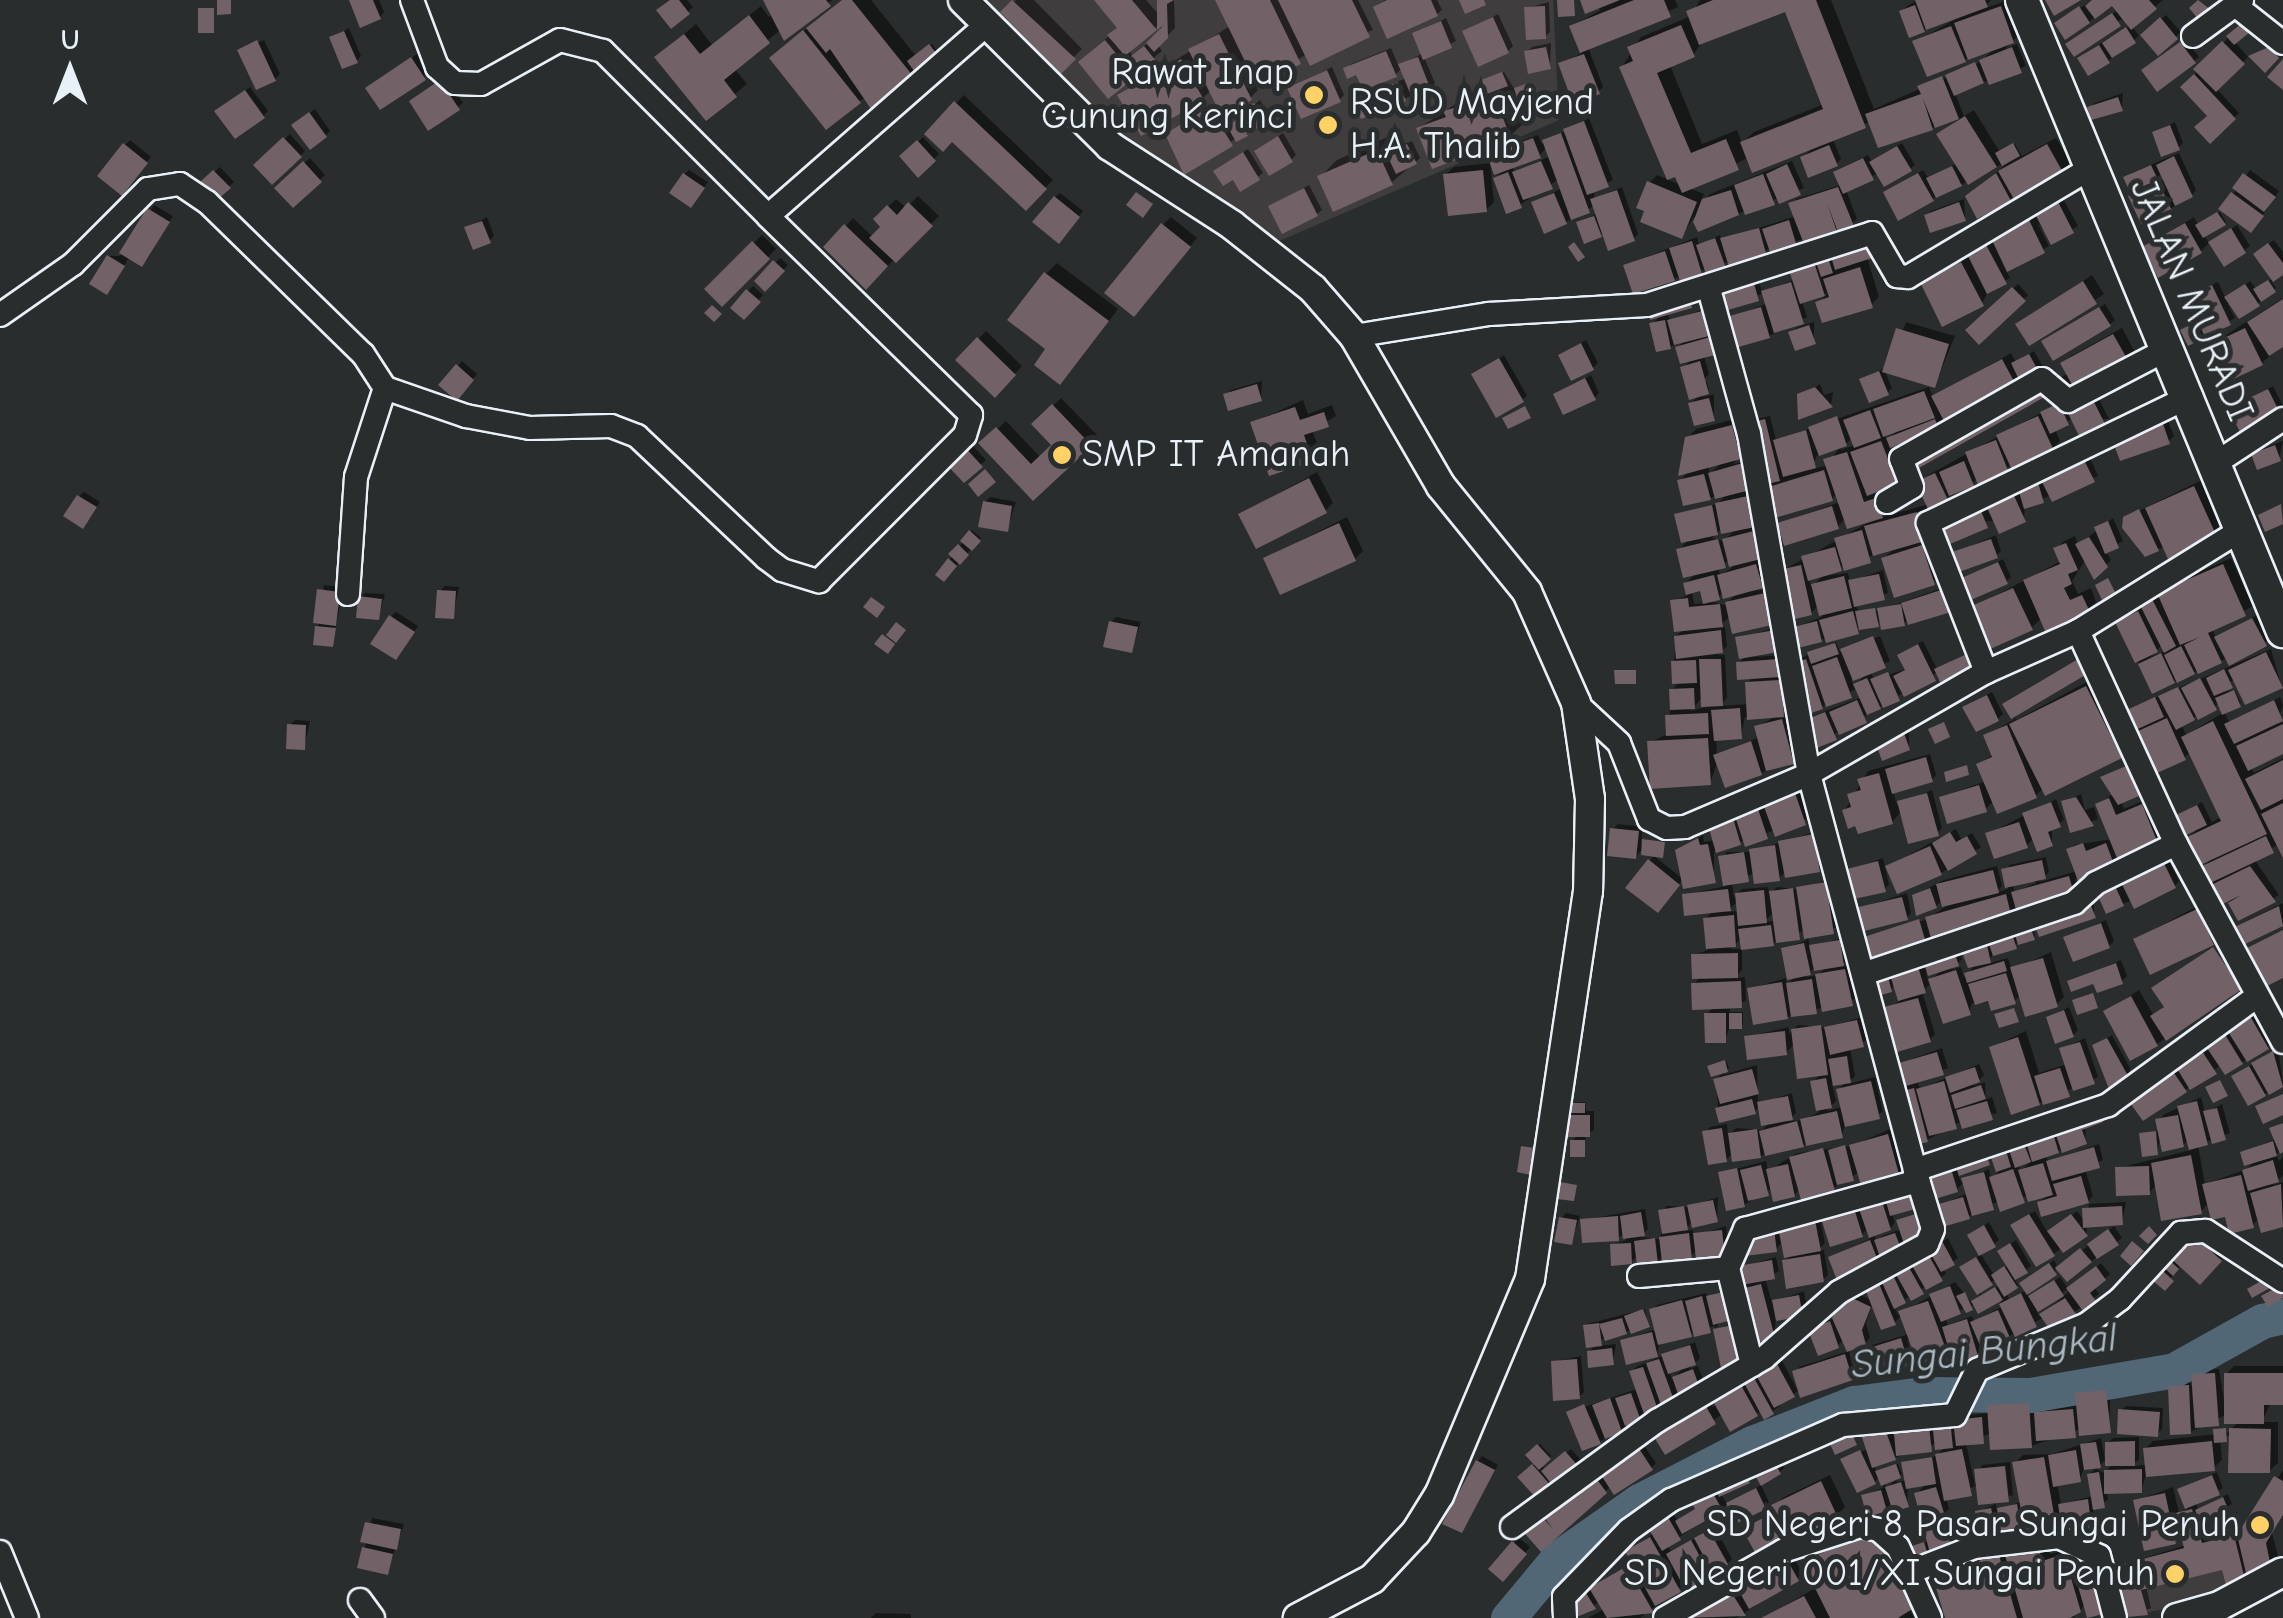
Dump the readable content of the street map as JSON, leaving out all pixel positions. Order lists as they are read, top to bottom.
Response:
{
  "streets": {
    "highway": ["JALAN MURADI"]
  },
  "water": ["Sungai Bungkal"],
  "places": [
    "Rawat Inap Gunung Kerinci",
    "RSUD Mayjend H.A. Thalib",
    "SMP IT Amanah",
    "SD Negeri 8 Pasar Sungai Penuh",
    "SD Negeri 001/XI Sungai Penuh"
  ],
  "north": "top"
}
